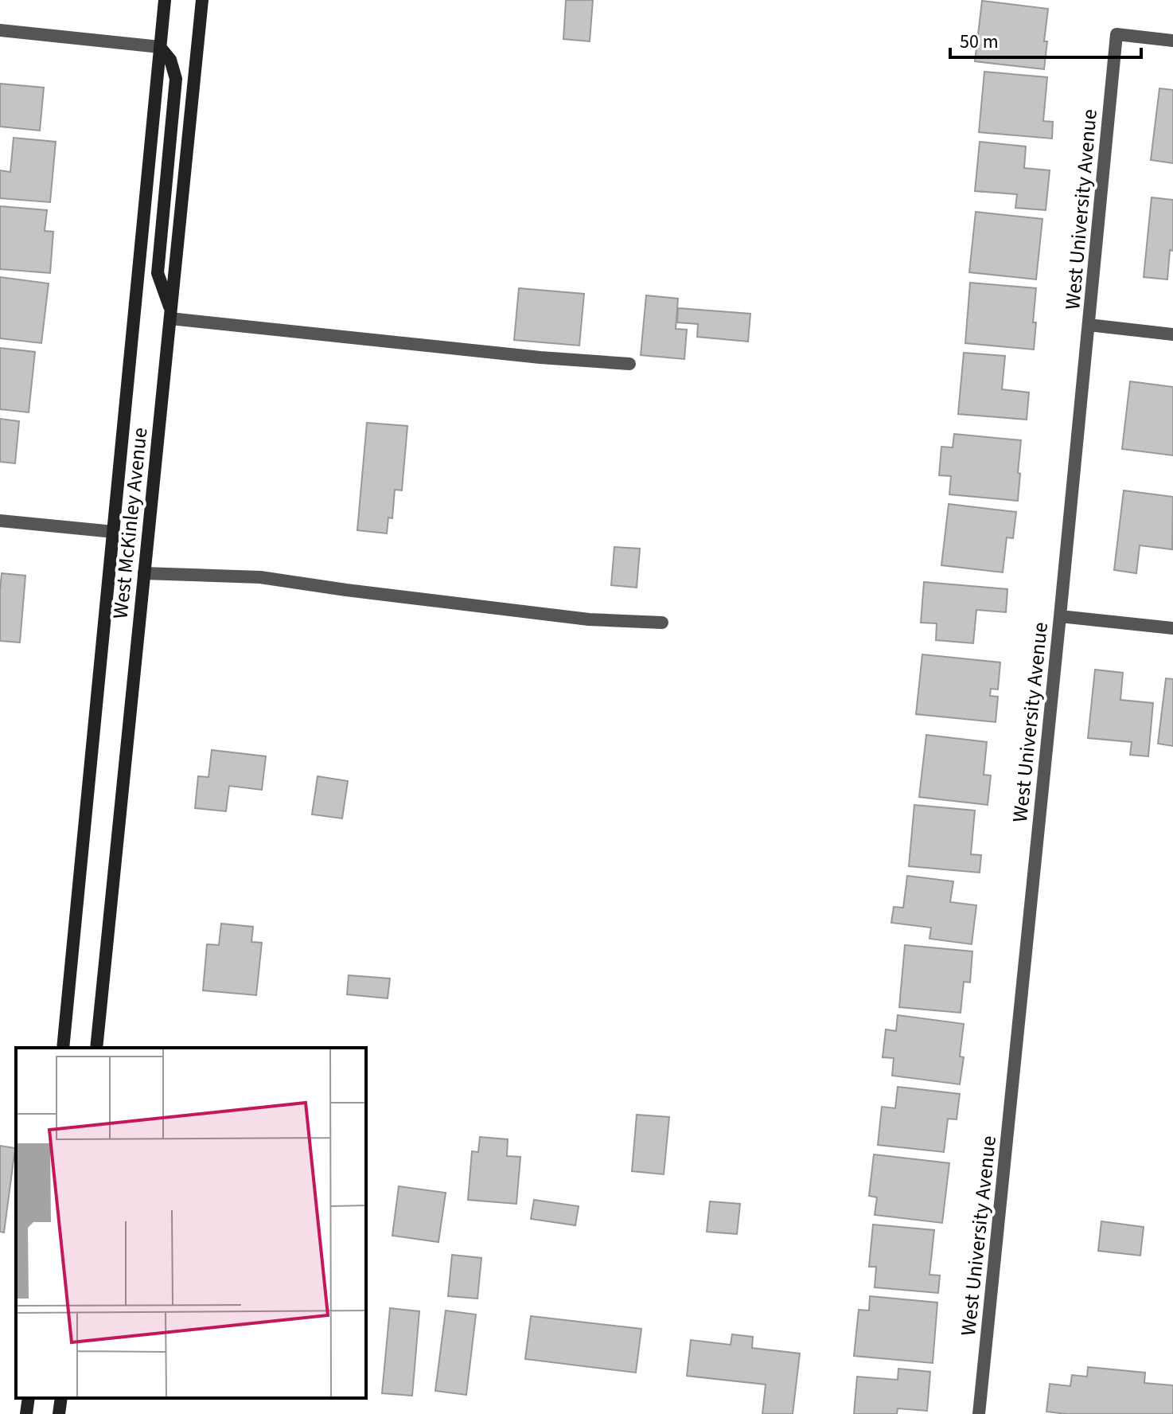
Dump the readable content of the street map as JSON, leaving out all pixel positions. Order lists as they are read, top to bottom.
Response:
{
  "streets": {
    "main road": ["West McKinley Avenue"],
    "street": ["West University Avenue"]
  },
  "scale_bar": "50 m"
}
